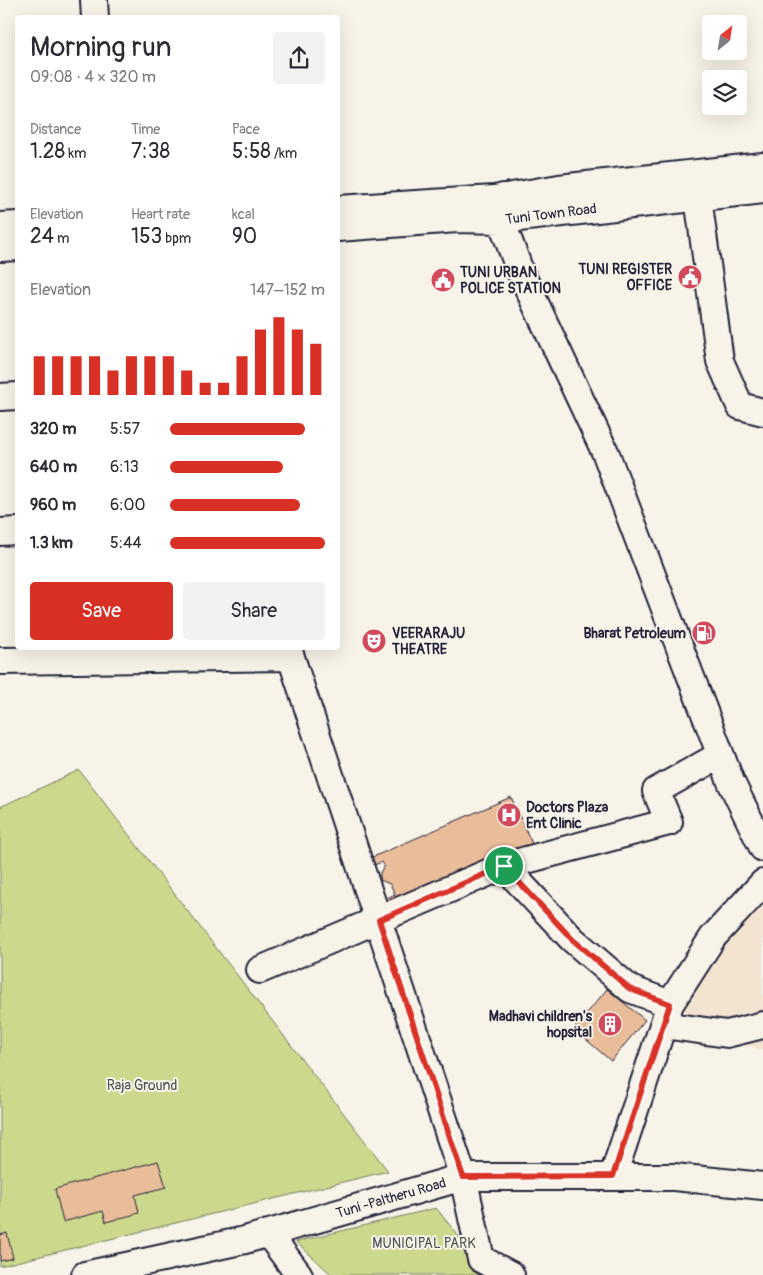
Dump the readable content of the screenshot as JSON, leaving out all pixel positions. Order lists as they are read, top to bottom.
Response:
{
  "streets": {
    "street": ["Tuni Town Road", "Tuni -Paltheru Road"]
  },
  "parks": ["Raja Ground", "MUNICIPAL PARK"],
  "places": {
    "public building": ["TUNI REGISTER OFFICE", "TUNI URBAN POLICE STATION"],
    "fuel station": ["Bharat Petroleum"],
    "theatre": ["VEERARAJU THEATRE"],
    "hospital": ["Doctors Plaza Ent Clinic"],
    "building": ["Madhavi children's hopsital"]
  },
  "north": "top right",
  "page": {
    "heading": ["Morning run", "09:08 · 4 × 320 m"],
    "stats": [
      ["Distance", "1.28 km"],
      ["Time", "7:38"],
      ["Pace", "5:58 /km"],
      ["Elevation", "24 m"],
      ["Heart rate", "153 bpm"],
      ["kcal", "90"]
    ],
    "chart": ["Elevation", "147–152 m"],
    "list": [
      {
        "name": "320 m",
        "note": "5:57"
      },
      {
        "name": "640 m",
        "note": "6:13"
      },
      {
        "name": "960 m",
        "note": "6:00"
      },
      {
        "name": "1.3 km",
        "note": "5:44"
      }
    ],
    "buttons": ["Save", "Share"]
  }
}
